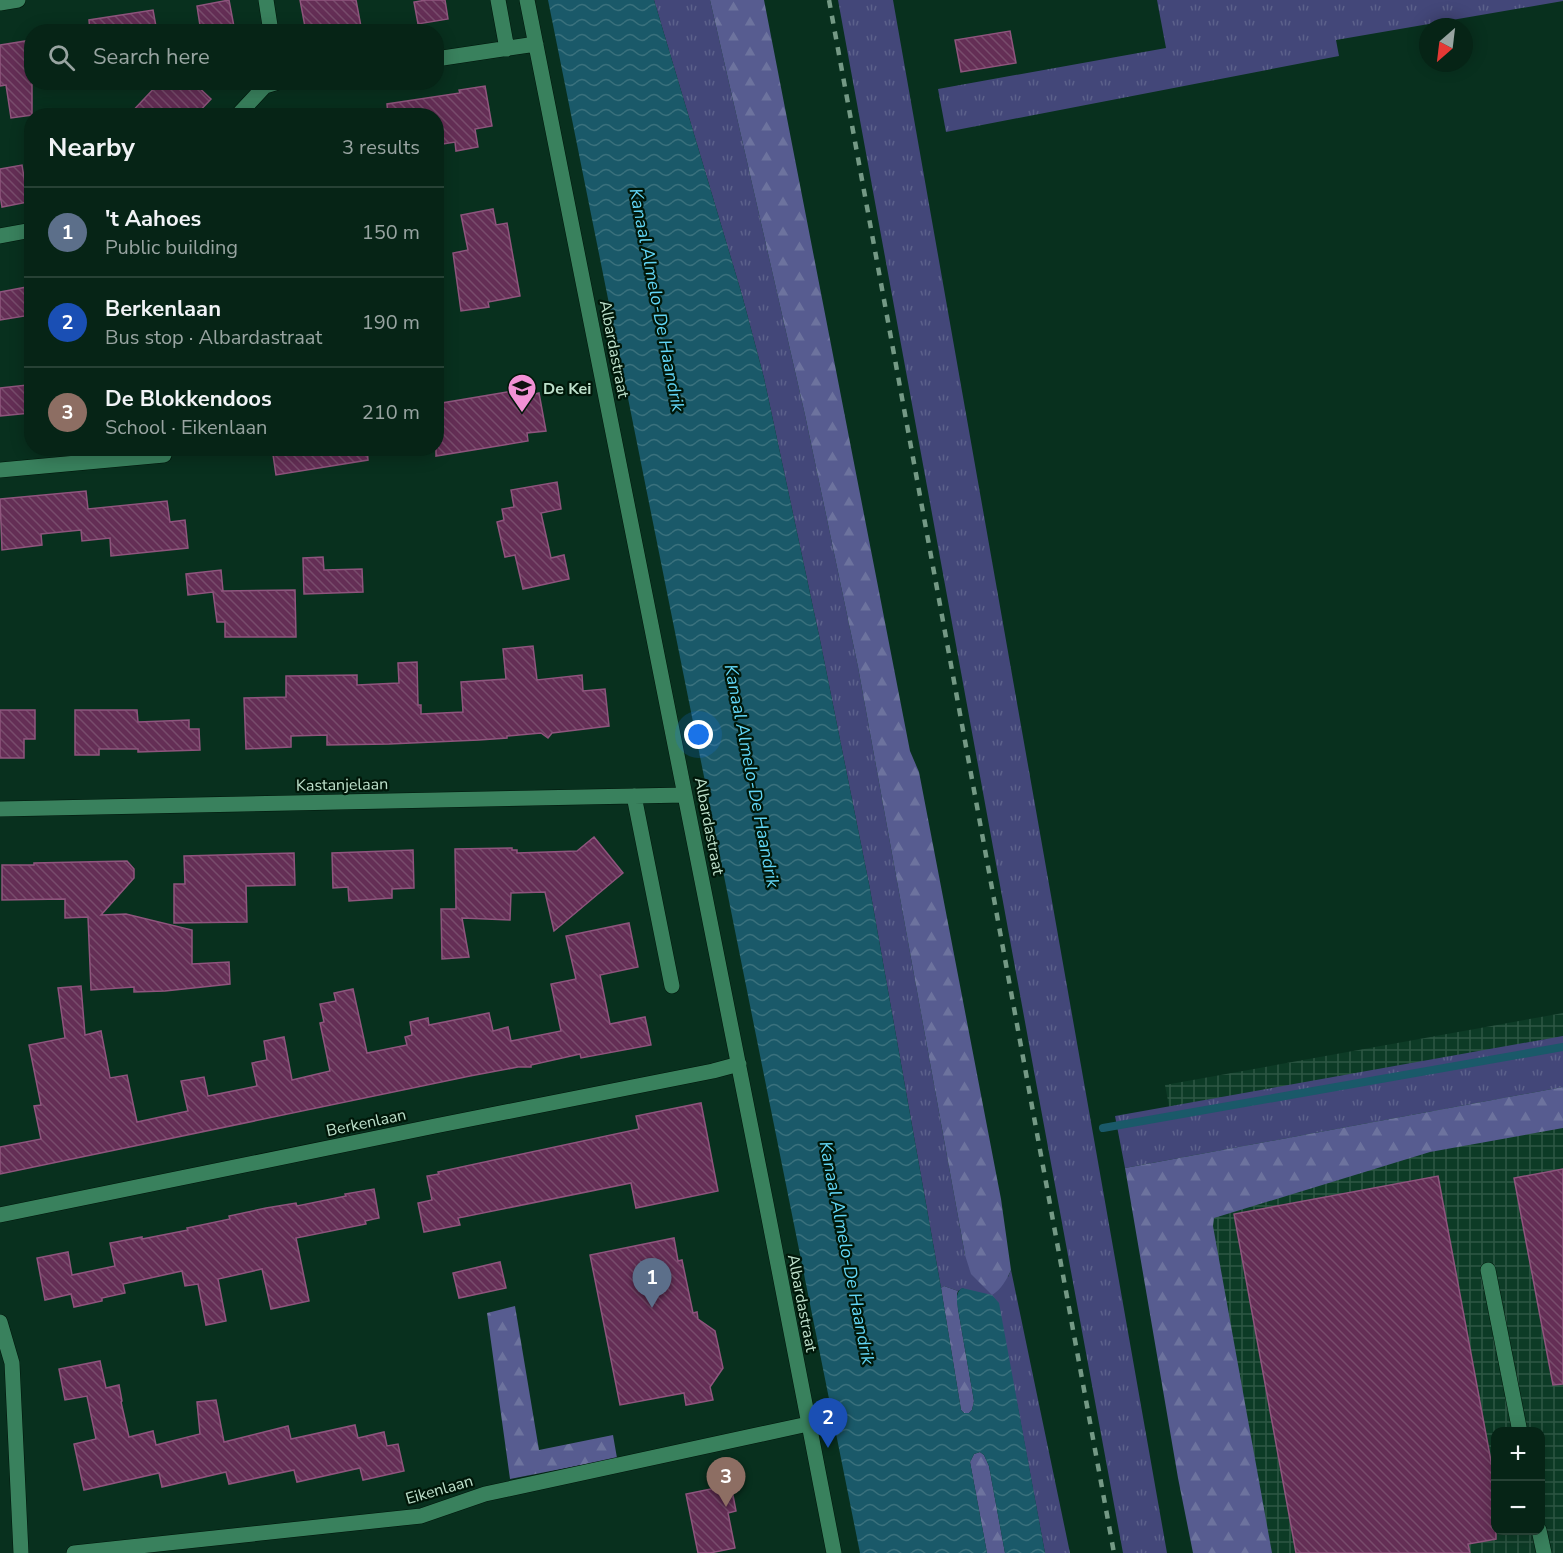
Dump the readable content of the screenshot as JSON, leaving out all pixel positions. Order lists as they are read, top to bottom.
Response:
{
  "streets": {
    "street": [
      "Albardastraat",
      "Kastanjelaan",
      "Berkenlaan",
      "Eikenlaan"
    ]
  },
  "crossings": [
    ["Albardastraat", "Kastanjelaan"],
    ["Albardastraat", "Berkenlaan"],
    ["Albardastraat", "Eikenlaan"]
  ],
  "water": ["Kanaal Almelo-De Haandrik"],
  "places": {
    "school or university": ["De Kei"]
  },
  "north": "bottom left",
  "page": {
    "search": "Search here",
    "heading": ["Nearby", "3 results"],
    "list": [
      {
        "mark": "1",
        "name": "'t Aahoes",
        "note": "Public building",
        "value": "150 m"
      },
      {
        "mark": "2",
        "name": "Berkenlaan",
        "note": "Bus stop · Albardastraat",
        "value": "190 m"
      },
      {
        "mark": "3",
        "name": "De Blokkendoos",
        "note": "School · Eikenlaan",
        "value": "210 m"
      }
    ],
    "pins": ["1", "2", "3"],
    "map_buttons": ["+", "−"]
  }
}
